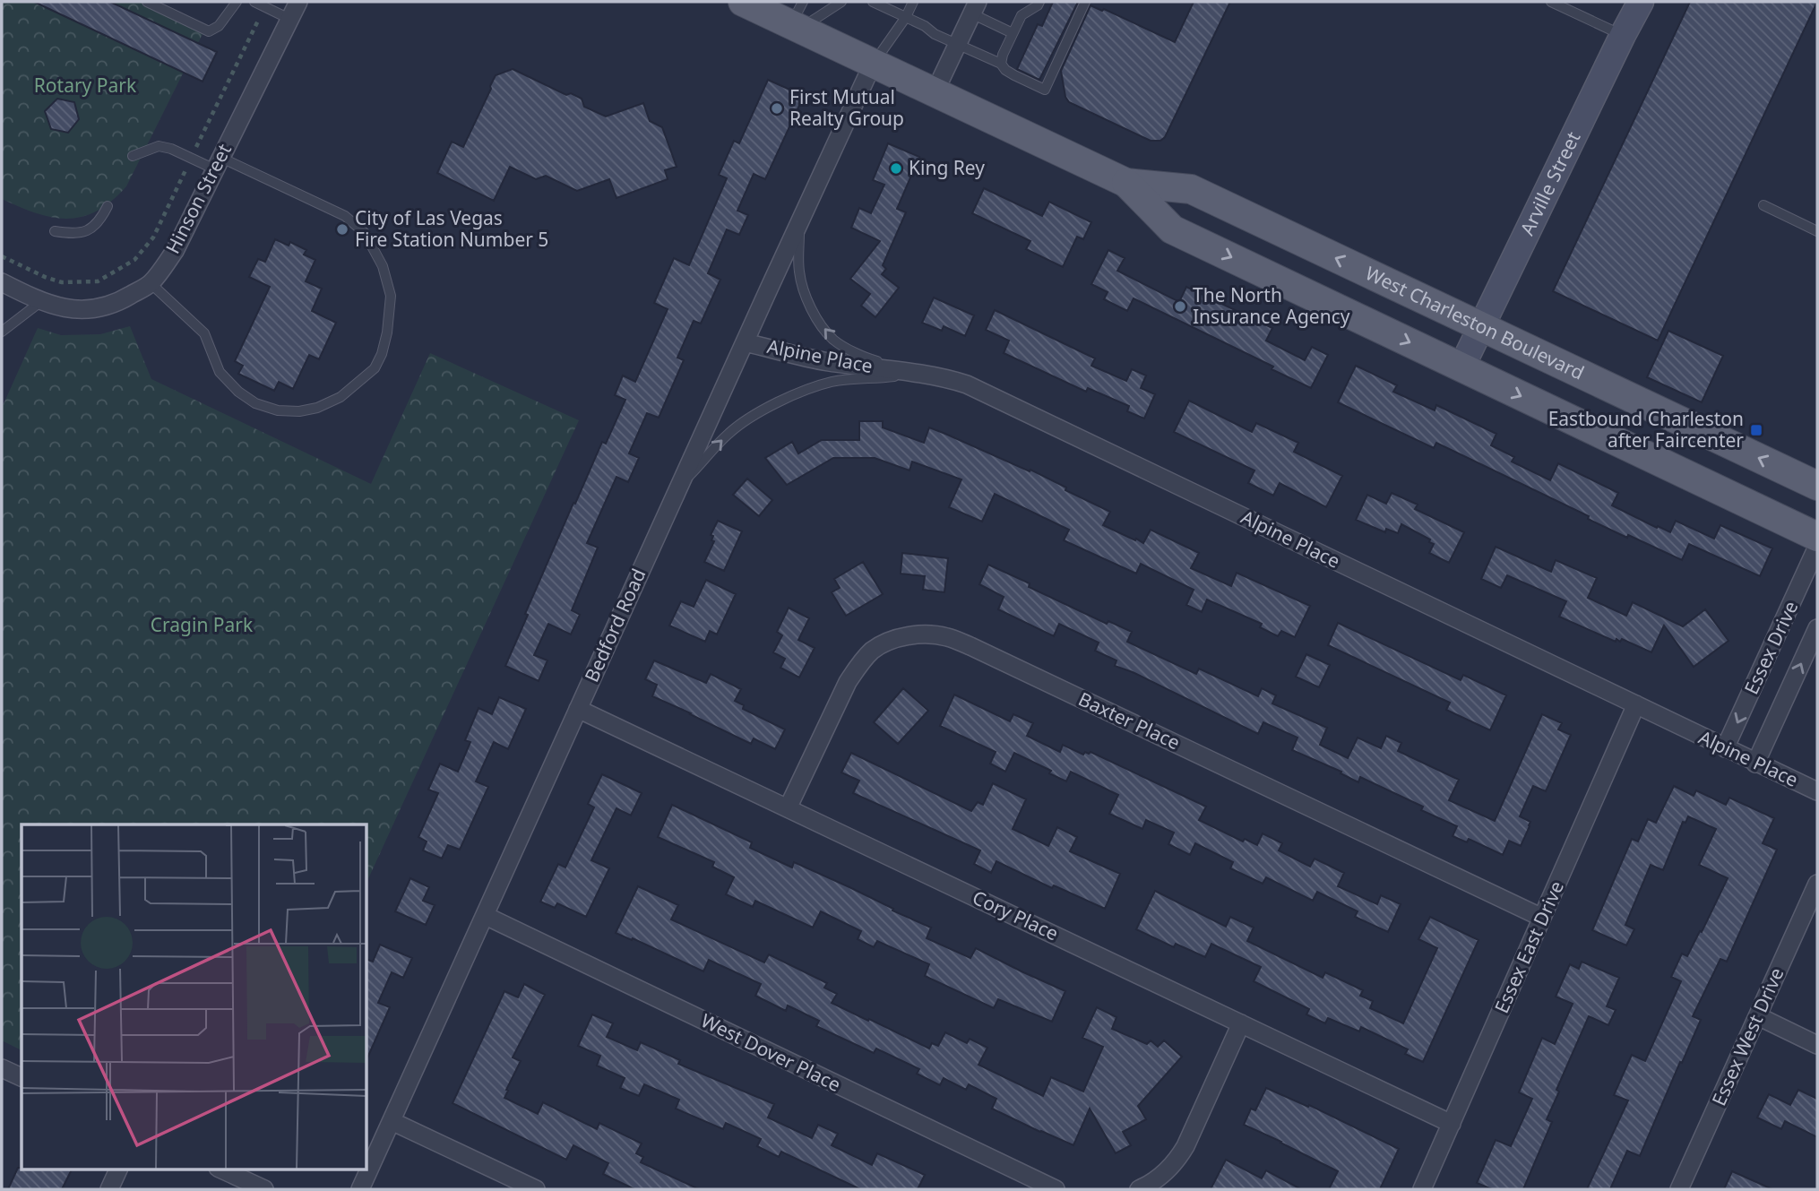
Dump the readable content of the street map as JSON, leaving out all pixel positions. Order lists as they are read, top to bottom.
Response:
{
  "streets": {
    "main road": ["West Charleston Boulevard"],
    "street": [
      "Arville Street",
      "Hinson Street",
      "Alpine Place",
      "Bedford Road",
      "Essex Drive",
      "Baxter Place",
      "Cory Place",
      "Essex East Drive",
      "Essex West Drive",
      "West Dover Place"
    ]
  },
  "crossings": [
    ["Arville Street", "West Charleston Boulevard"],
    ["West Charleston Boulevard", "Bedford Road"],
    ["Alpine Place", "Bedford Road"],
    ["Alpine Place", "Essex Drive"],
    ["Alpine Place", "Essex East Drive"],
    ["Bedford Road", "Cory Place"],
    ["Bedford Road", "West Dover Place"],
    ["Baxter Place", "Cory Place"],
    ["Baxter Place", "Essex East Drive"],
    ["Cory Place", "Essex East Drive"]
  ],
  "parks": ["Rotary Park", "Cragin Park"],
  "places": {
    "other": [
      "First Mutual Realty Group",
      "King Rey",
      "City of Las Vegas Fire Station Number 5",
      "The North Insurance Agency"
    ],
    "transit": ["Eastbound Charleston after Faircenter"]
  }
}
